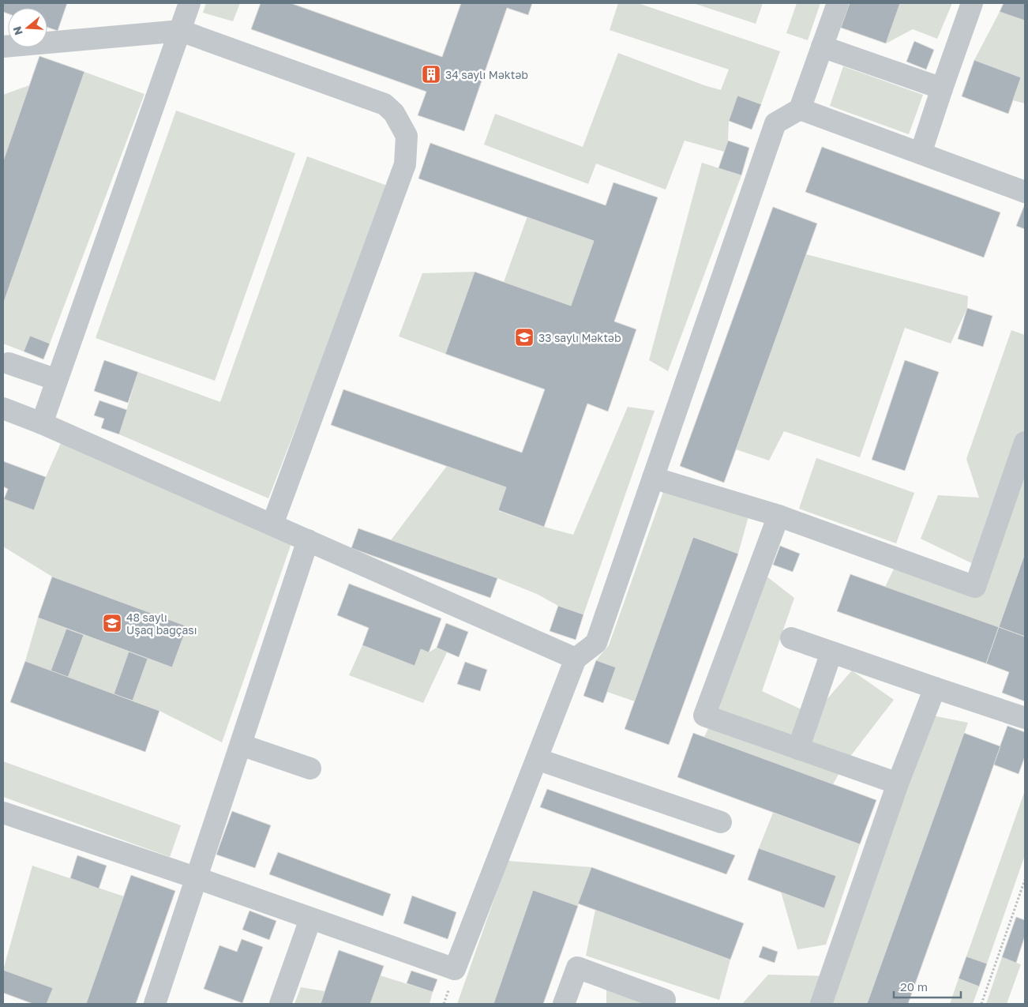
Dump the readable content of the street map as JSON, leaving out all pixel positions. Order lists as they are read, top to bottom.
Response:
{
  "places": {
    "building": ["34 saylı Məktəb"],
    "school or university": ["33 saylı Məktəb", "48 saylı Uşaq bağçası"]
  },
  "scale_bar": "20 m",
  "north": "left"
}
